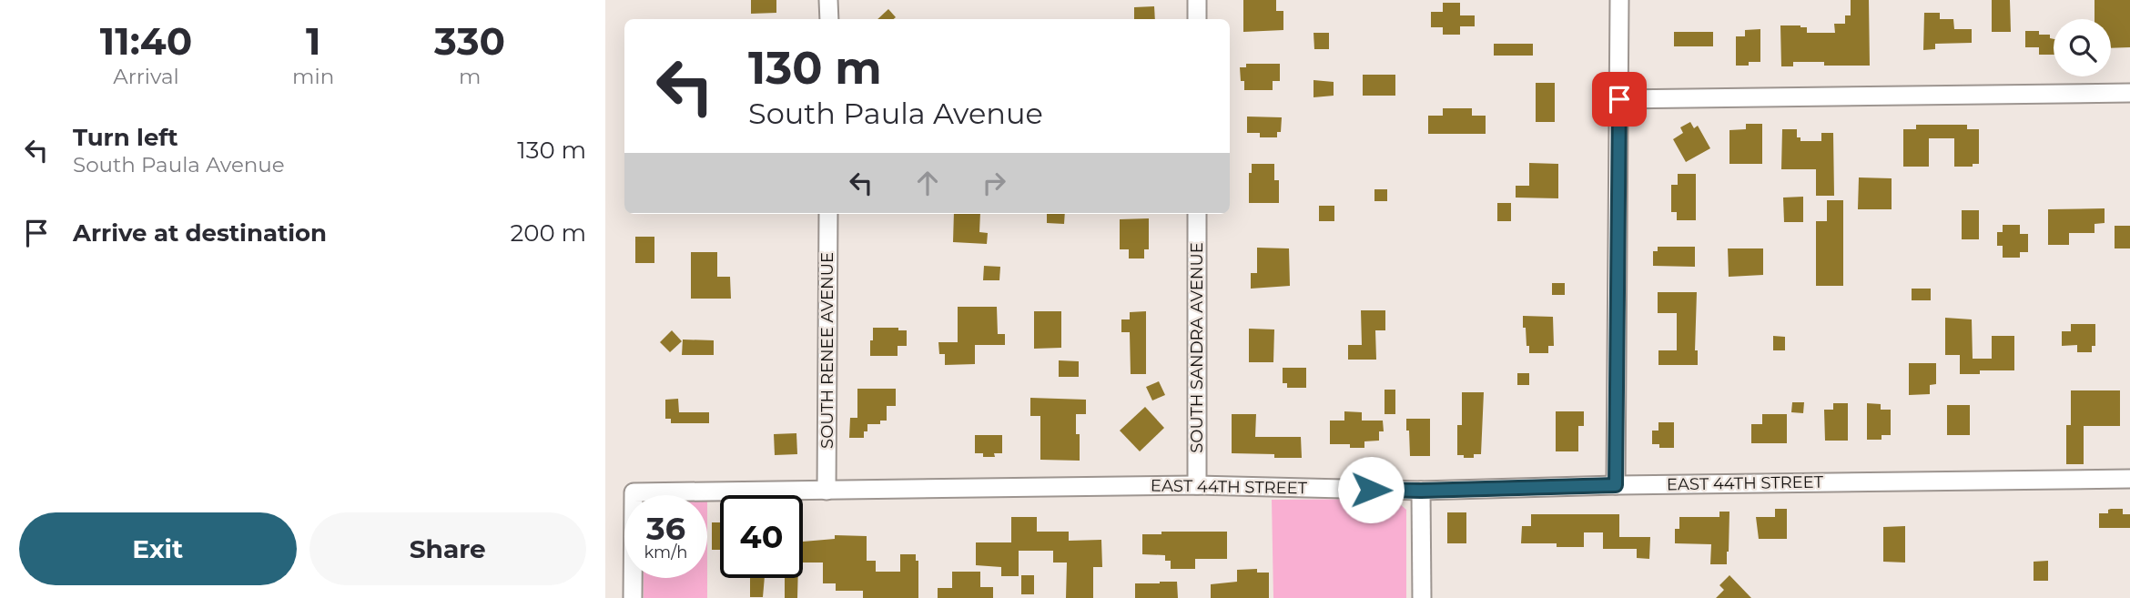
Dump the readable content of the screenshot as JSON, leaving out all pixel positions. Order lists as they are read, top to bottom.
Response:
{
  "streets": {
    "street": ["SOUTH SANDRA AVENUE", "SOUTH RENEE AVENUE", "EAST 44TH STREET"]
  },
  "crossings": [
    ["SOUTH SANDRA AVENUE", "EAST 44TH STREET"],
    ["SOUTH RENEE AVENUE", "EAST 44TH STREET"]
  ],
  "page": {
    "eta": [
      "11:40",
      "Arrival",
      "1",
      "min",
      "330",
      "m"
    ],
    "turn": ["130 m", "South Paula Avenue"],
    "list": [
      {
        "name": "Turn left",
        "note": "South Paula Avenue",
        "value": "130 m"
      },
      {
        "name": "Arrive at destination",
        "value": "200 m"
      }
    ],
    "speed": "36 km/h",
    "limit": "40",
    "buttons": ["Exit", "Share"]
  }
}
